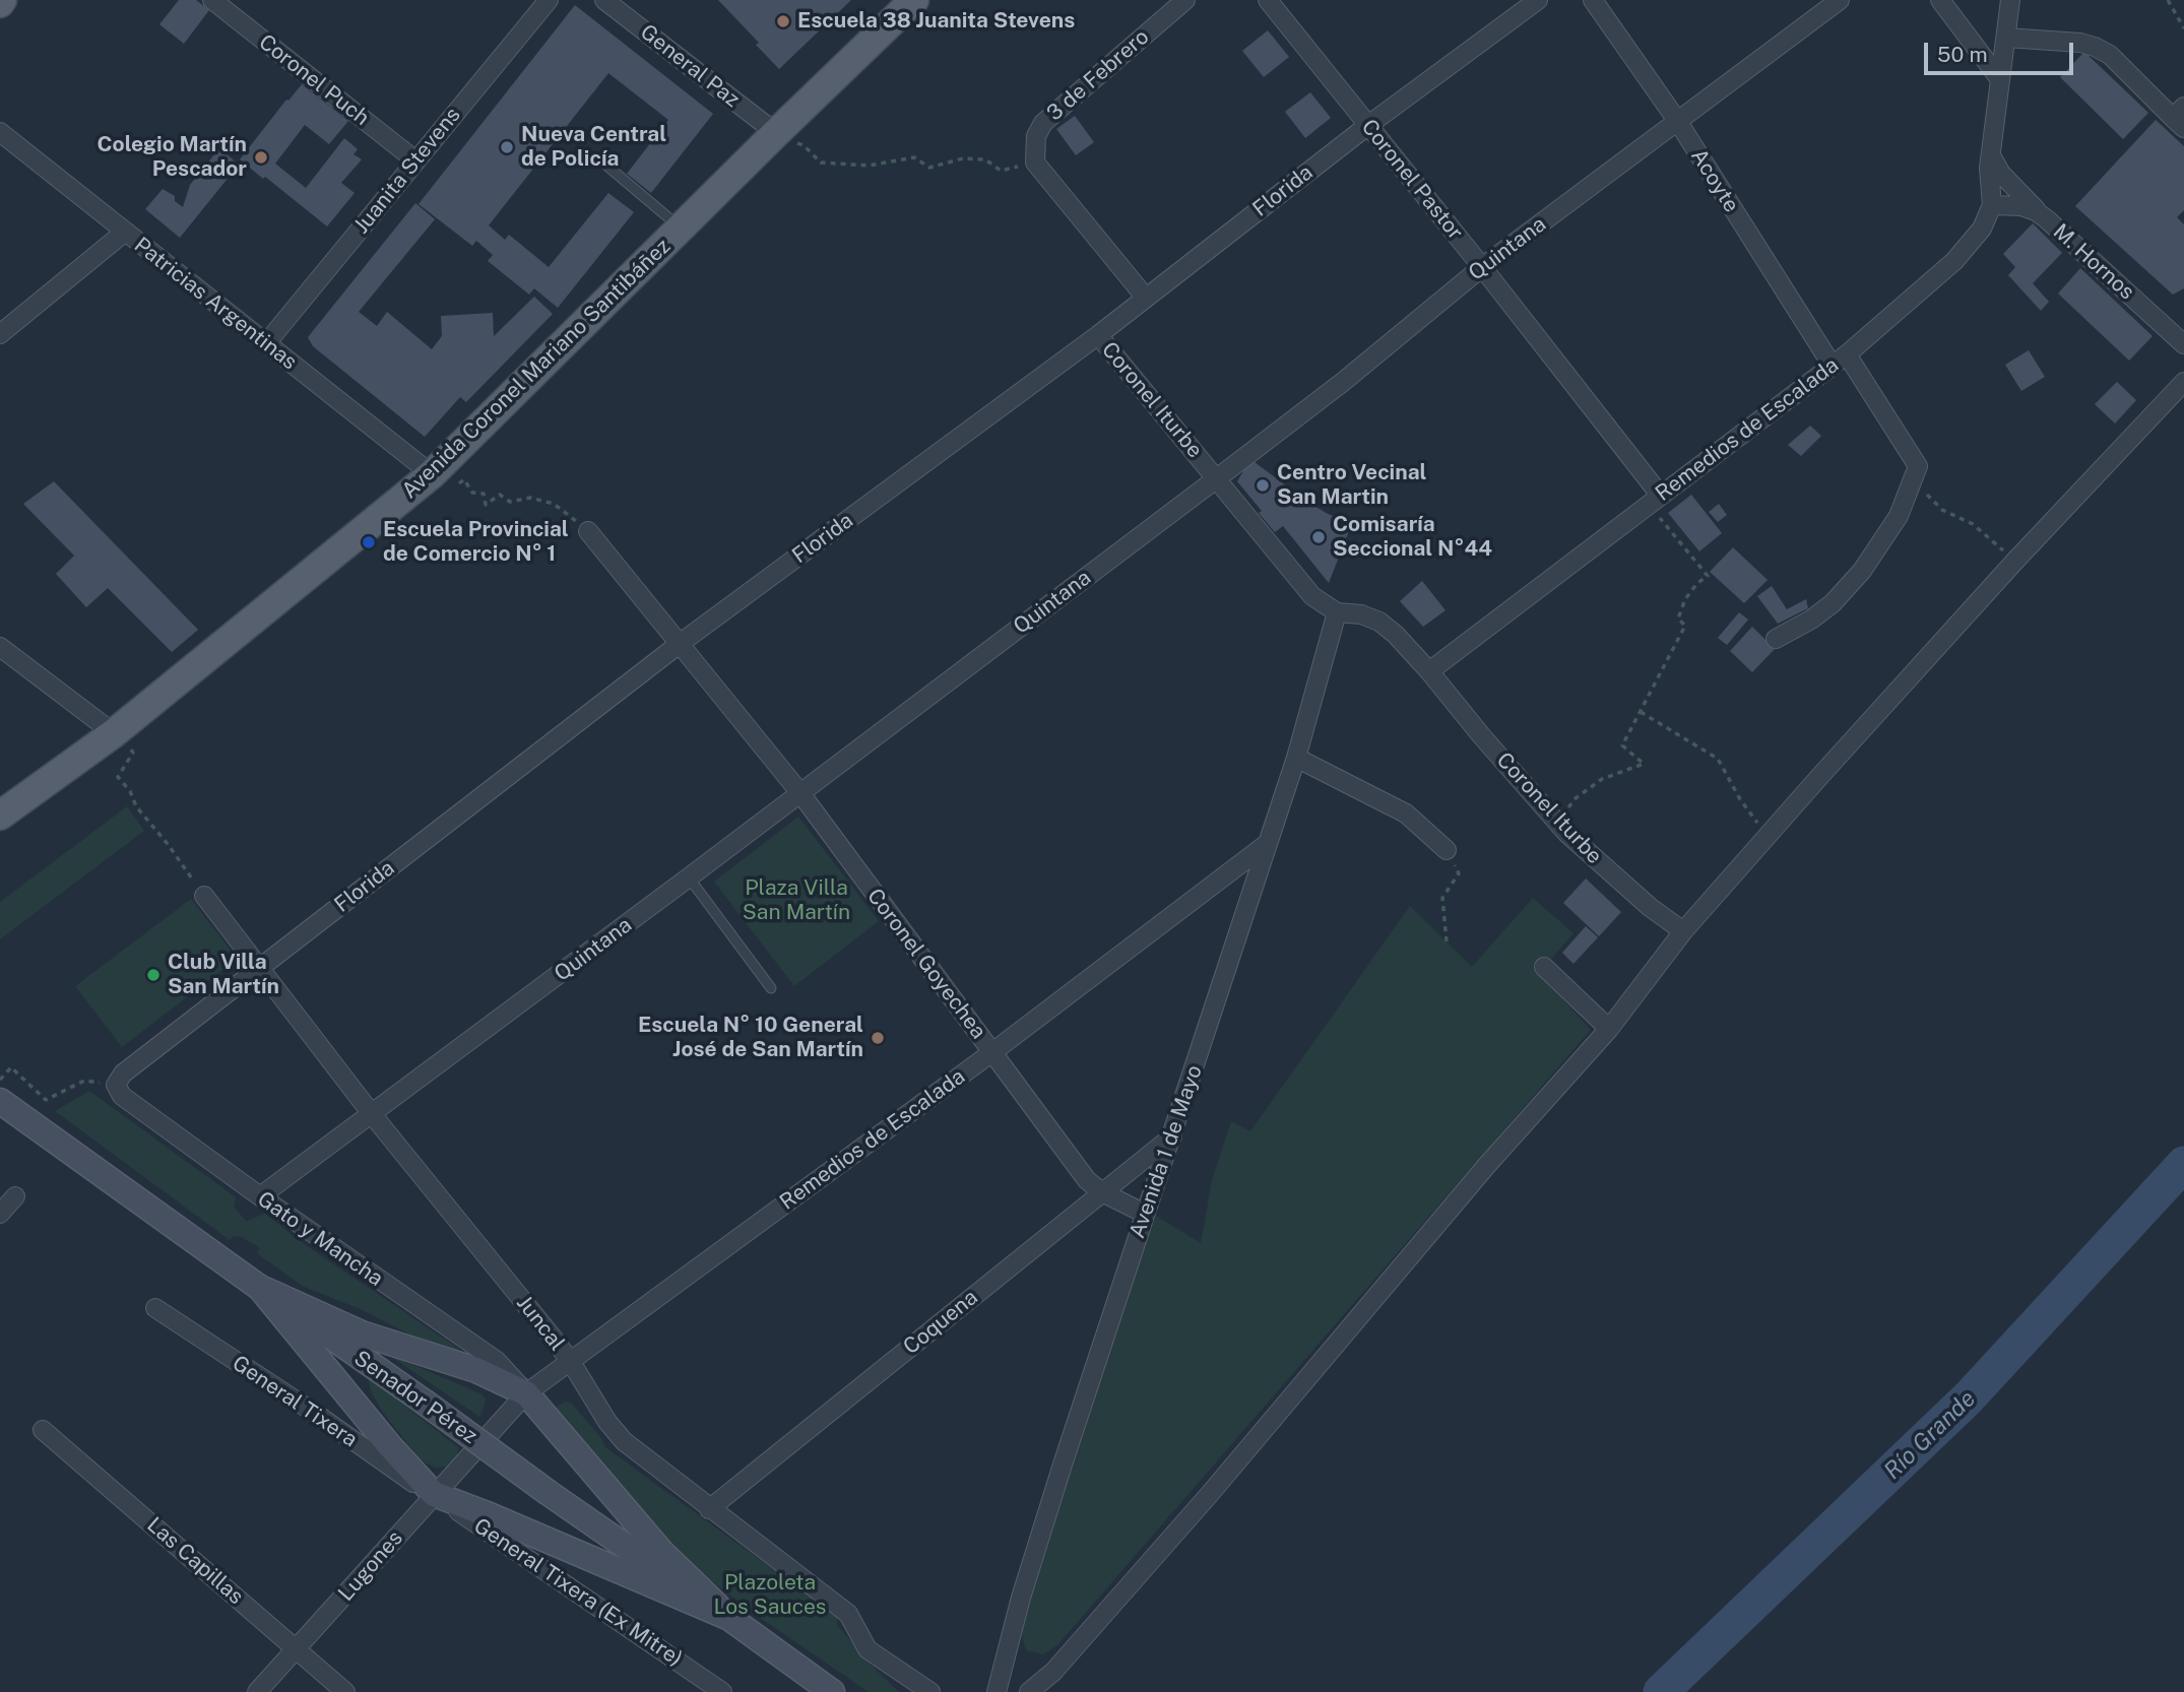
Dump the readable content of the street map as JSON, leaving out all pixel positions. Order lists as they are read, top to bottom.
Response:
{
  "streets": {
    "main road": ["Avenida Coronel Mariano Santibáñez", "Senador Pérez"],
    "street": [
      "General Paz",
      "3 de Febrero",
      "Coronel Puch",
      "Juanita Stevens",
      "Coronel Pastor",
      "Acoyte",
      "Florida",
      "Quintana",
      "M. Hornos",
      "Patricias Argentinas",
      "Coronel Iturbe",
      "Remedios de Escalada",
      "Coronel Goyechea",
      "Avenida 1 de Mayo",
      "Gato y Mancha",
      "Coquena",
      "Juncal",
      "General Tixera",
      "Las Capillas",
      "Lugones",
      "General Tixera (Ex Mitre)"
    ]
  },
  "crossings": [
    ["General Paz", "Avenida Coronel Mariano Santibáñez"],
    ["3 de Febrero", "Florida"],
    ["Coronel Puch", "Juanita Stevens"],
    ["Juanita Stevens", "Patricias Argentinas"],
    ["Coronel Pastor", "Florida"],
    ["Coronel Pastor", "Quintana"],
    ["Coronel Pastor", "Remedios de Escalada"],
    ["Acoyte", "Quintana"],
    ["Acoyte", "Remedios de Escalada"],
    ["Florida", "Coronel Iturbe"],
    ["Florida", "Coronel Goyechea"],
    ["Florida", "Gato y Mancha"],
    ["Florida", "Juncal"],
    ["Quintana", "Coronel Iturbe"],
    ["Quintana", "Coronel Goyechea"],
    ["Quintana", "Gato y Mancha"],
    ["Quintana", "Juncal"],
    ["M. Hornos", "Remedios de Escalada"],
    ["Patricias Argentinas", "Avenida Coronel Mariano Santibáñez"],
    ["Coronel Iturbe", "Remedios de Escalada"],
    ["Coronel Iturbe", "Avenida 1 de Mayo"],
    ["Remedios de Escalada", "Coronel Goyechea"],
    ["Remedios de Escalada", "Avenida 1 de Mayo"],
    ["Remedios de Escalada", "Gato y Mancha"],
    ["Remedios de Escalada", "Juncal"],
    ["Remedios de Escalada", "Lugones"],
    ["Coronel Goyechea", "Avenida 1 de Mayo"],
    ["Coronel Goyechea", "Coquena"],
    ["Avenida 1 de Mayo", "Coquena"],
    ["Coquena", "Juncal"],
    ["General Tixera", "Lugones"],
    ["General Tixera", "General Tixera (Ex Mitre)"],
    ["Las Capillas", "Lugones"],
    ["Lugones", "General Tixera (Ex Mitre)"]
  ],
  "water": ["Río Grande"],
  "parks": ["Plaza Villa San Martín", "Plazoleta Los Sauces"],
  "places": [
    "Escuela 38 Juanita Stevens",
    "Nueva Central de Policía",
    "Colegio Martín Pescador",
    "Centro Vecinal San Martin",
    "Comisaría Seccional N°44",
    "Escuela Provincial de Comercio N° 1",
    "Club Villa San Martín",
    "Escuela N° 10 General José de San Martín"
  ],
  "scale_bar": "50 m"
}
